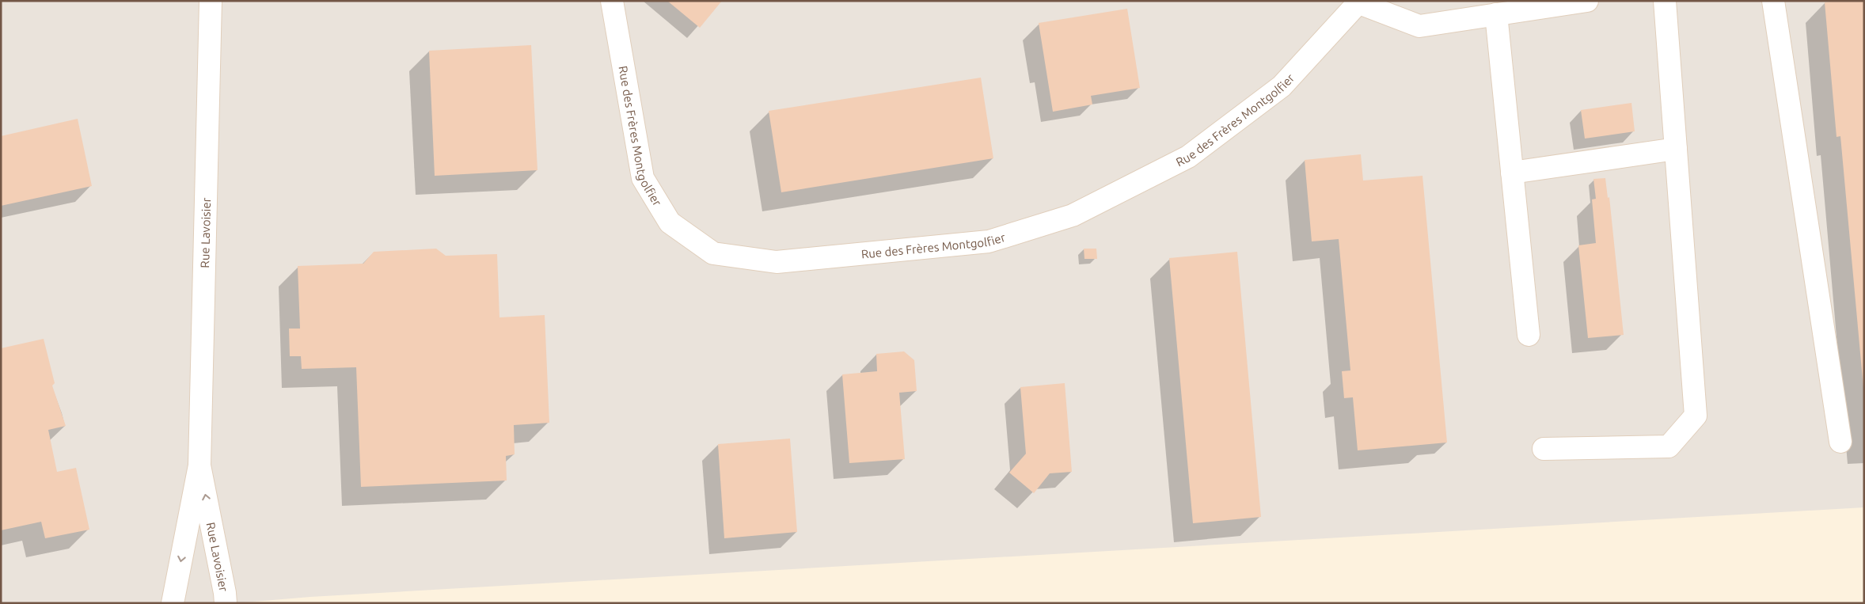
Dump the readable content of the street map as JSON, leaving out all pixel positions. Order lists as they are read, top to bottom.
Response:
{
  "streets": {
    "street": ["Rue des Frères Montgolfier", "Rue Lavoisier"]
  }
}
